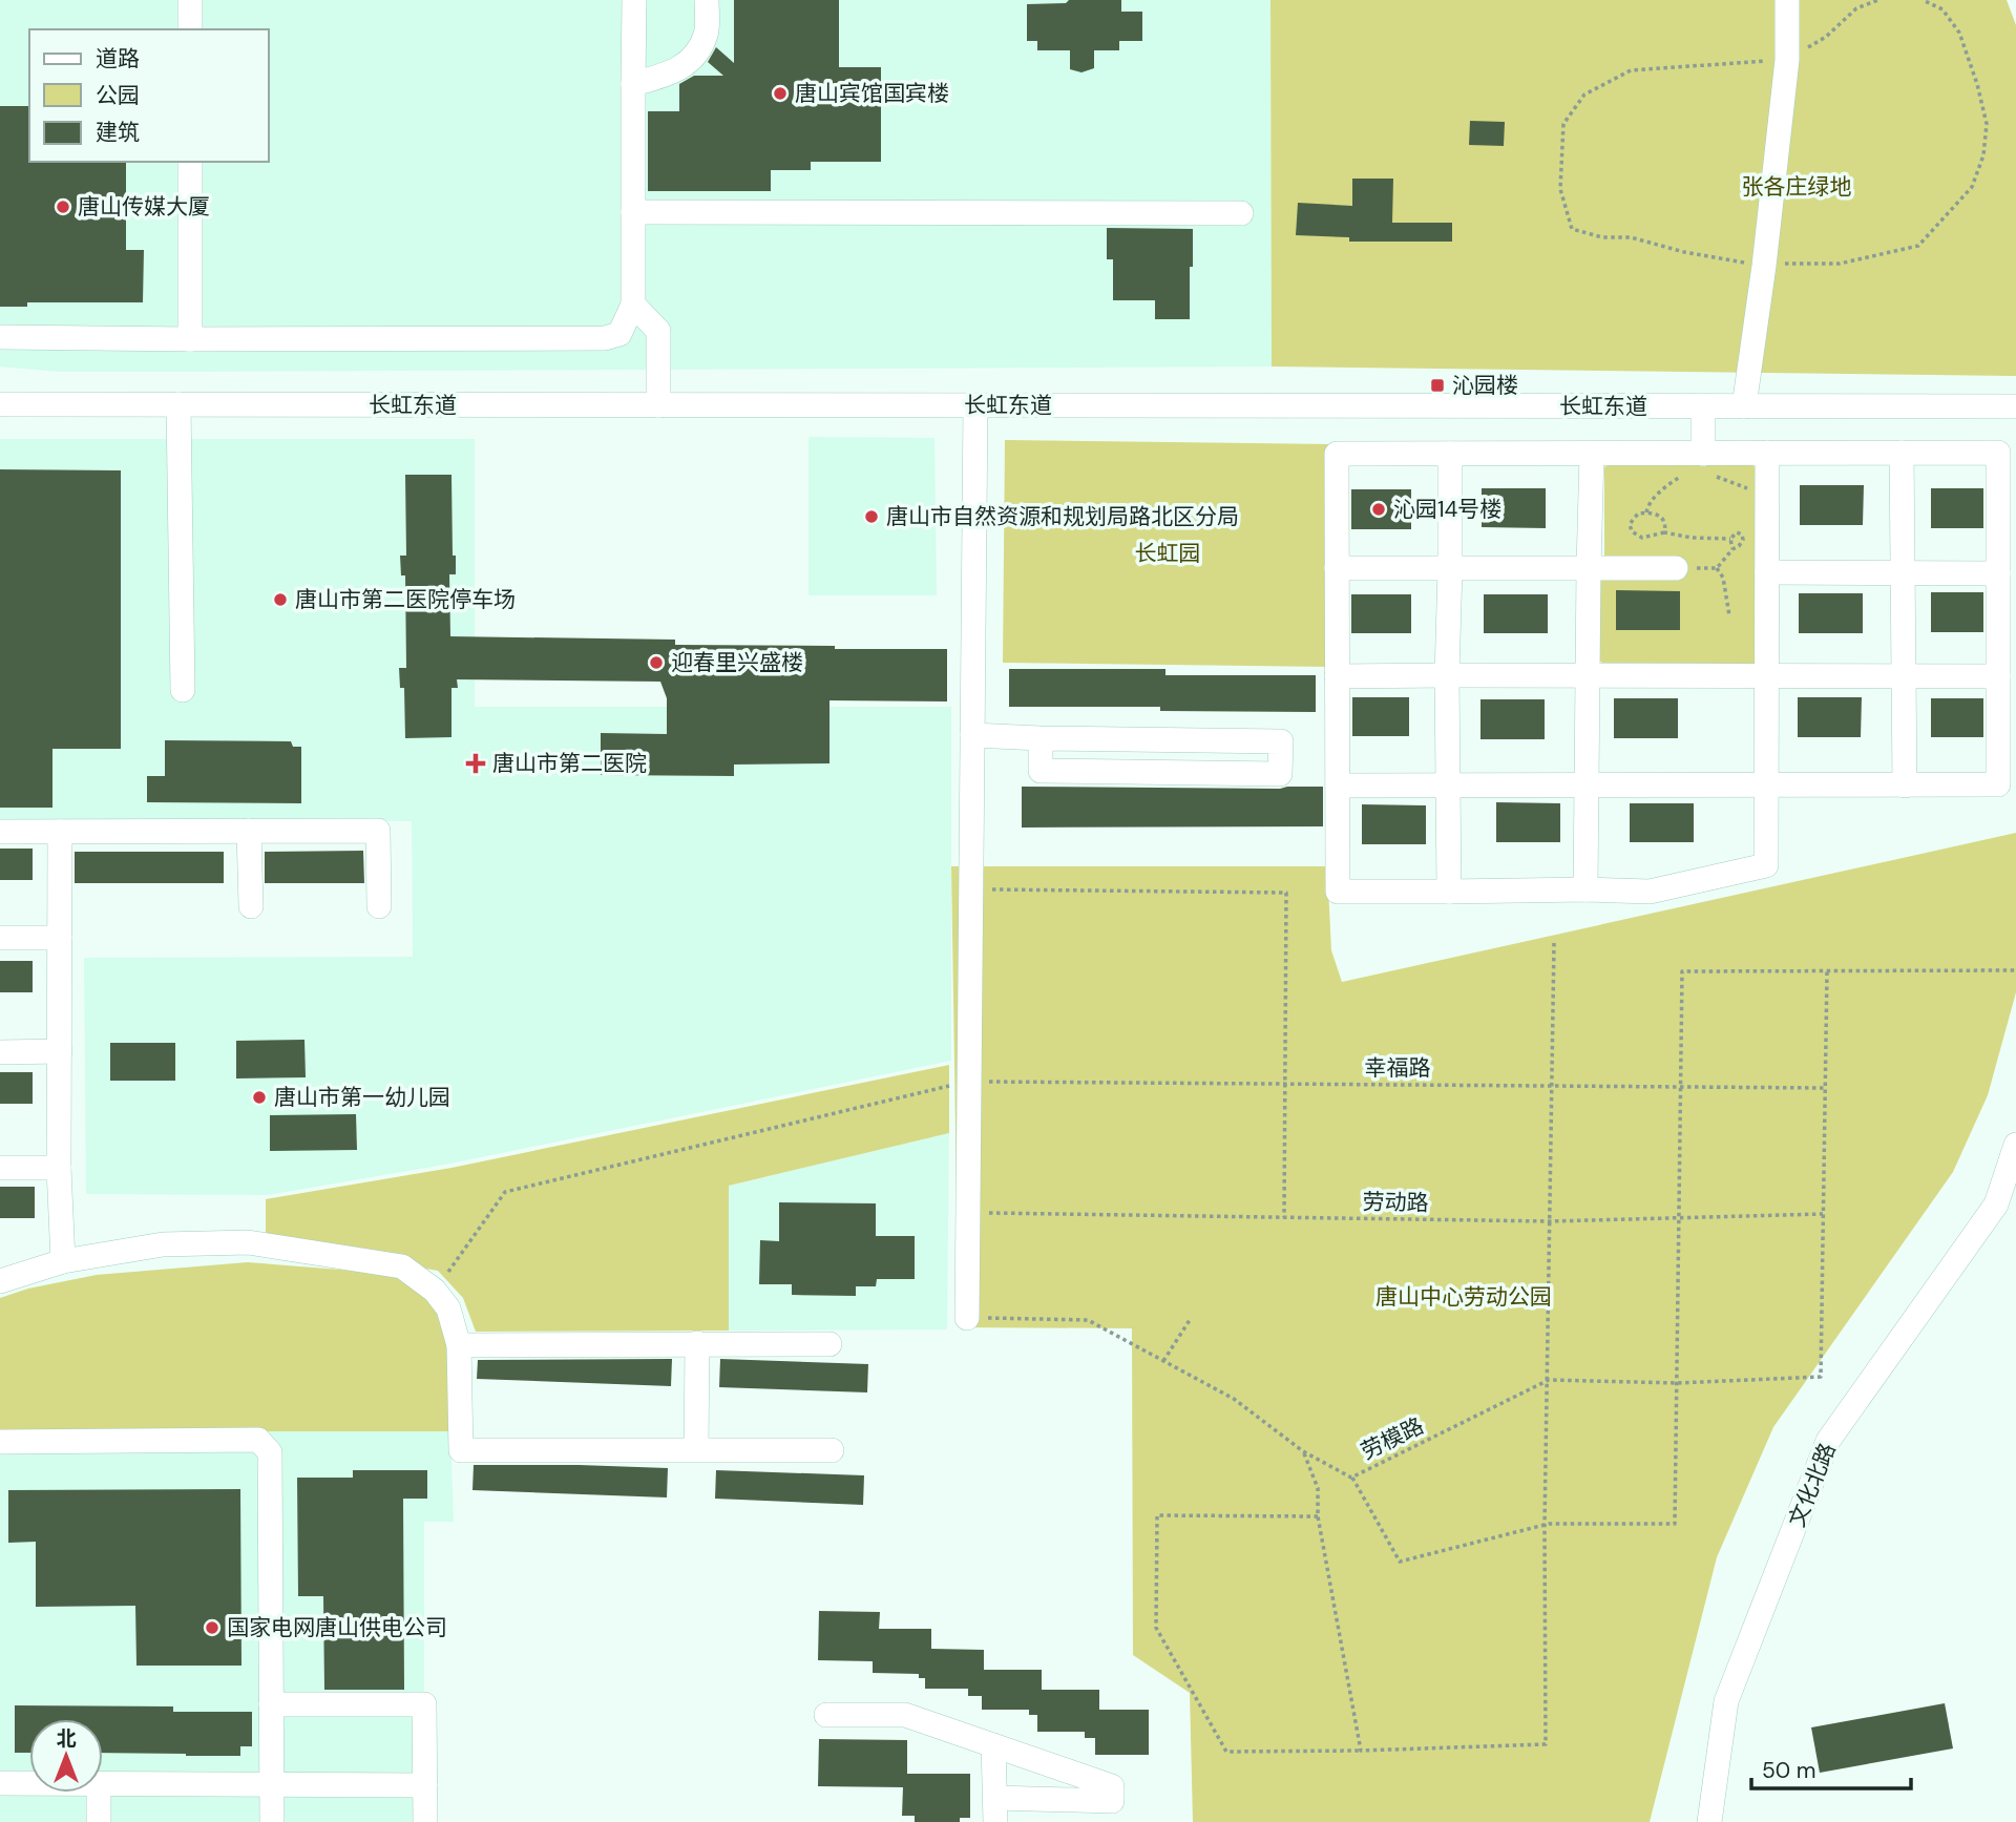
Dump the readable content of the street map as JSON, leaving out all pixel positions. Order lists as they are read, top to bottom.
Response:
{
  "streets": {
    "street": ["长虹东道", "文化北路"],
    "path": ["幸福路", "劳动路", "劳模路"]
  },
  "crossings": [
    ["劳动路", "劳模路"]
  ],
  "parks": ["张各庄绿地", "长虹园", "唐山中心劳动公园"],
  "places": {
    "other": [
      "唐山宾馆国宾楼",
      "唐山传媒大厦",
      "沁园14号楼",
      "唐山市自然资源和规划局路北区分局",
      "唐山市第二医院停车场",
      "迎春里兴盛楼",
      "唐山市第一幼儿园",
      "国家电网唐山供电公司"
    ],
    "transit": ["沁园楼"],
    "health": ["唐山市第二医院"]
  },
  "legend": ["道路", "公园", "建筑"],
  "scale_bar": "50 m",
  "north": "top"
}
